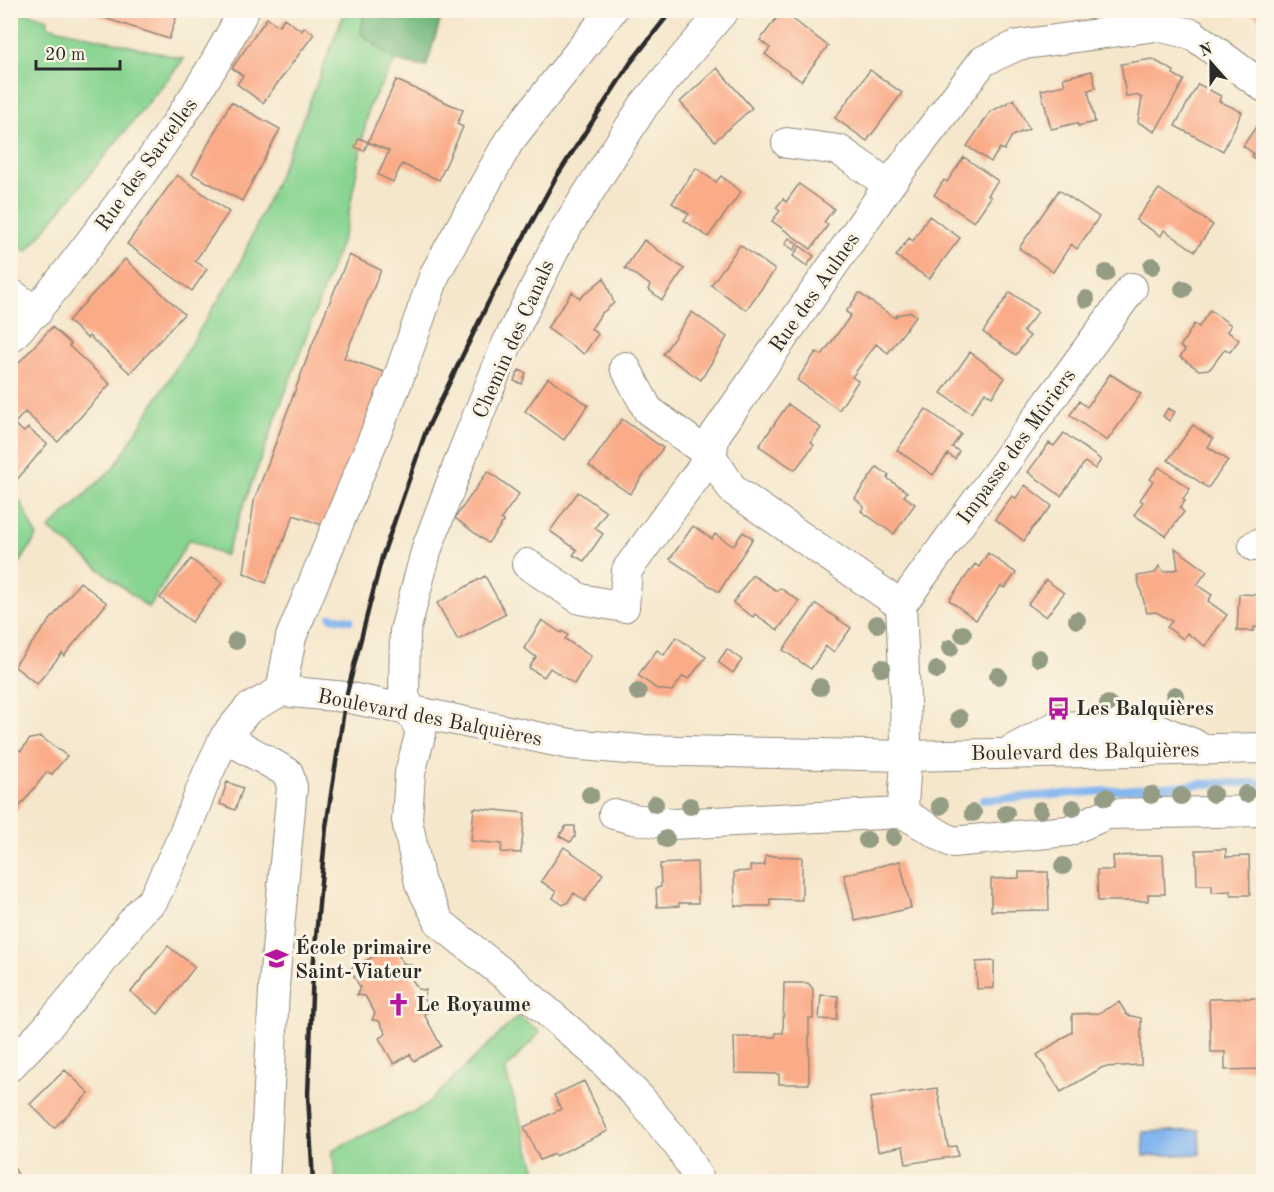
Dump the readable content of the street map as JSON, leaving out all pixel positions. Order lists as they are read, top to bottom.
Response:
{
  "streets": {
    "street": [
      "Rue des Sarcelles",
      "Rue des Aulnes",
      "Chemin des Canals",
      "Impasse des Mûriers",
      "Boulevard des Balquières"
    ]
  },
  "crossings": [
    ["Chemin des Canals", "Boulevard des Balquières"]
  ],
  "places": {
    "bus stop": ["Les Balquières"],
    "school or university": ["École primaire Saint-Viateur"],
    "church": ["Le Royaume"]
  },
  "scale_bar": "20 m",
  "north": "top"
}
